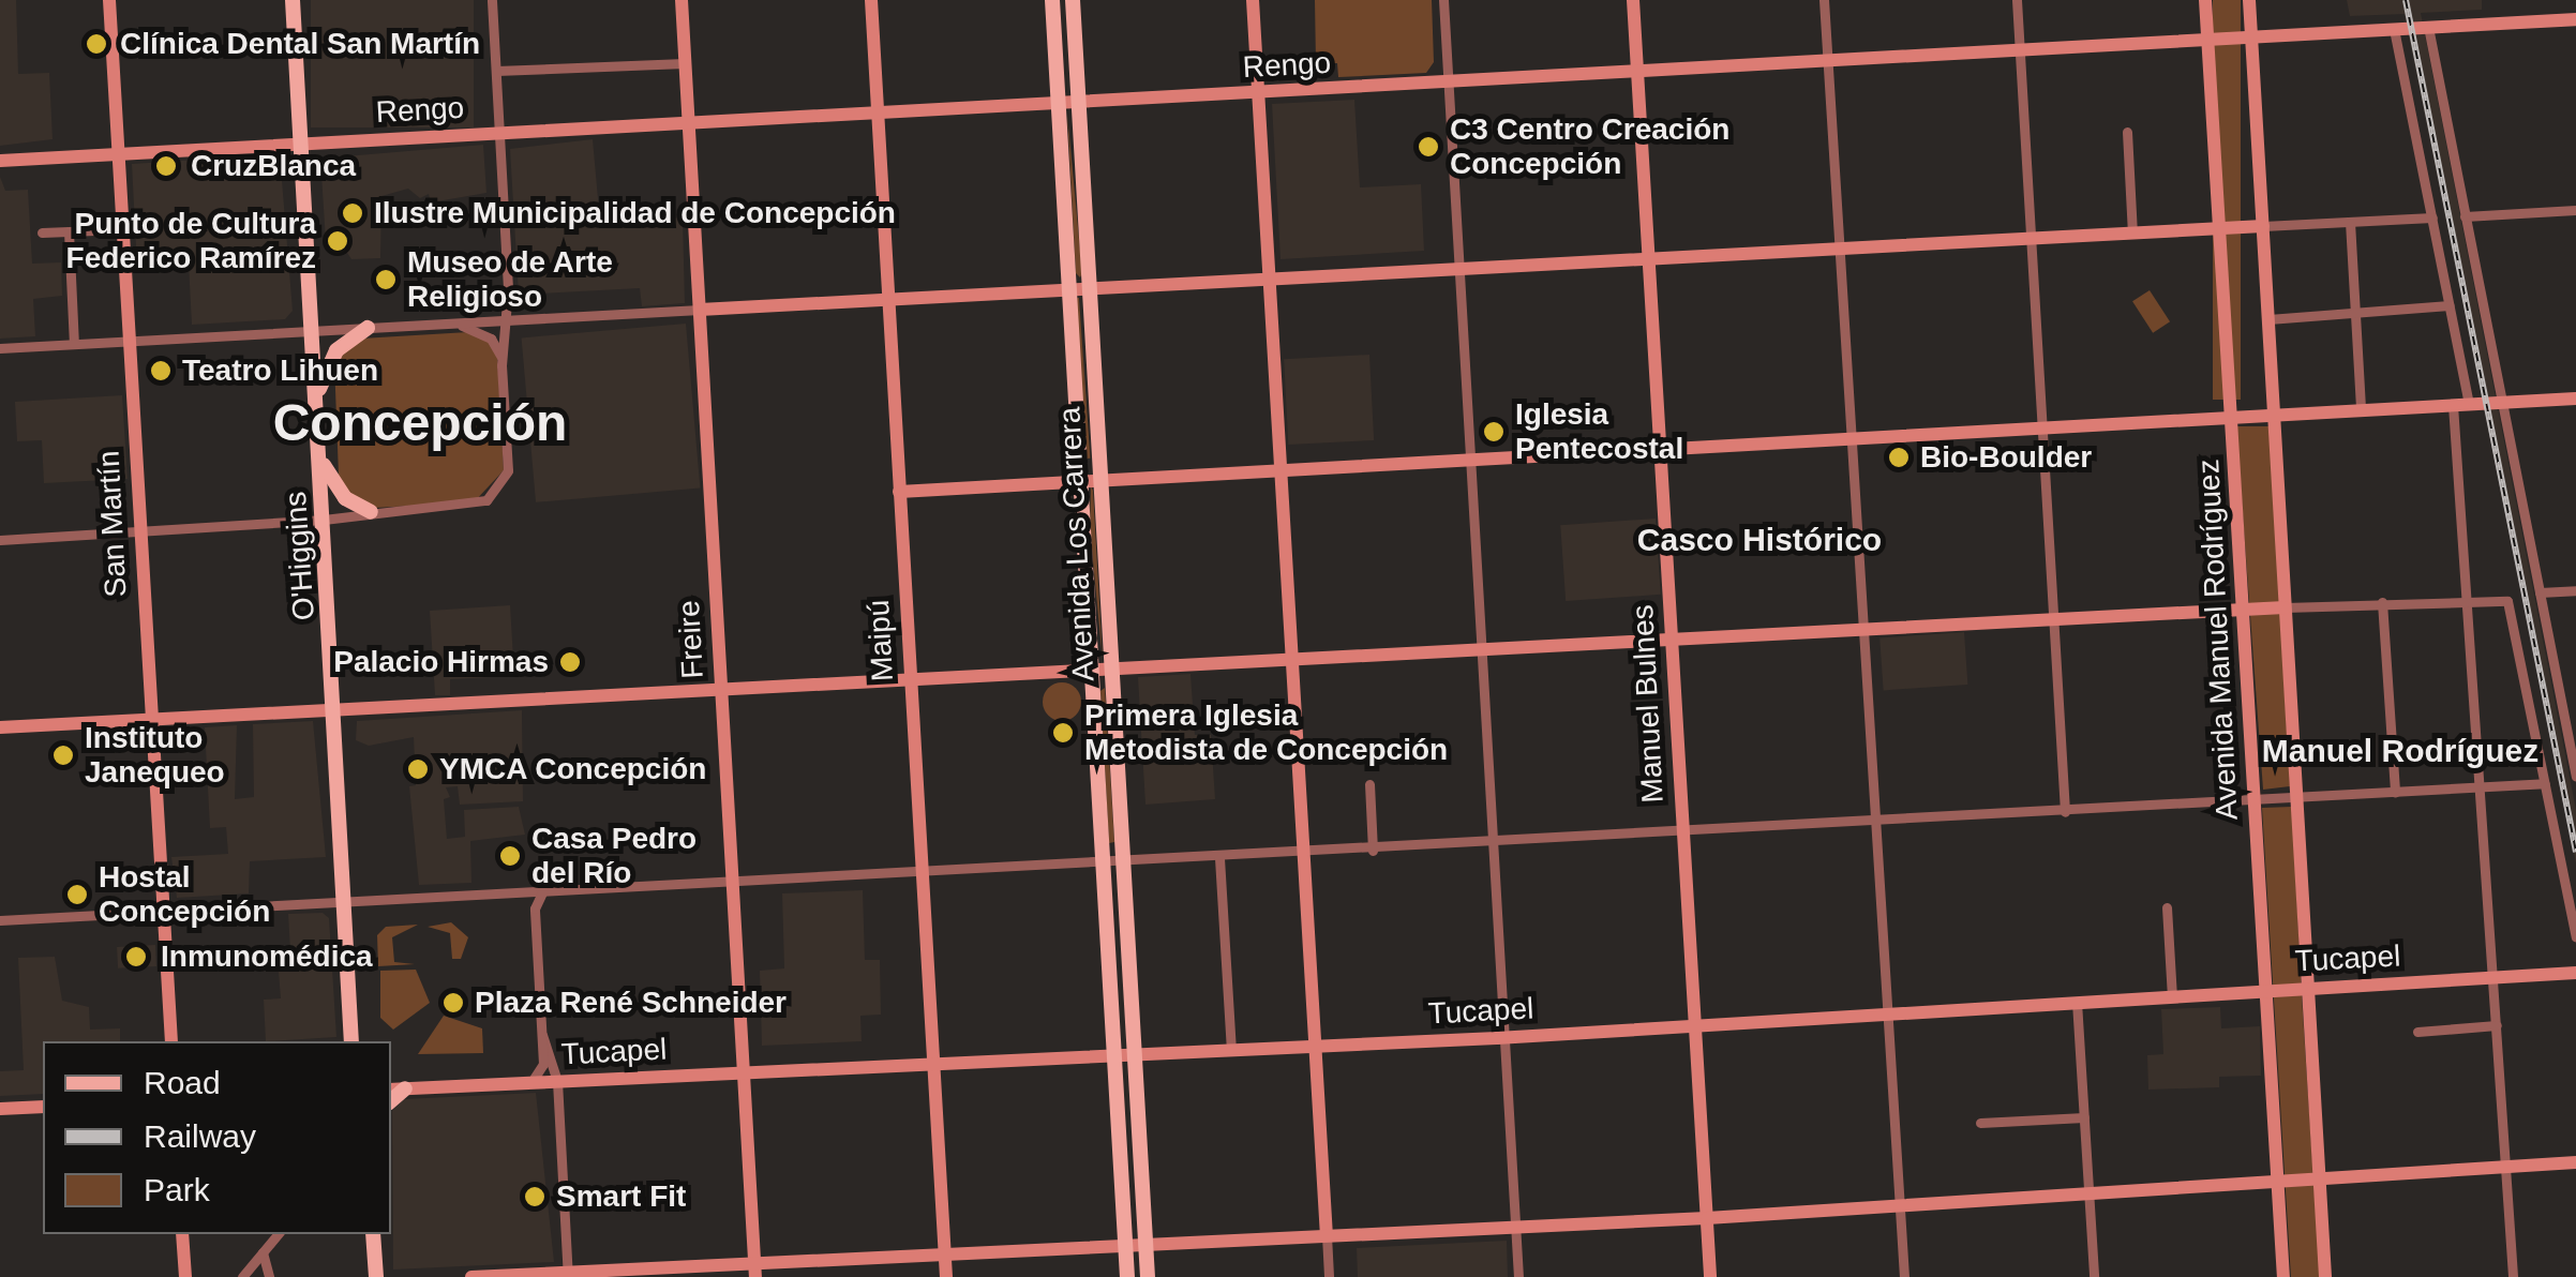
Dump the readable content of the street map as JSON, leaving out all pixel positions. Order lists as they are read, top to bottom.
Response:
{
  "streets": {
    "main road": [
      "Rengo",
      "San Martín",
      "Avenida Los Carrera",
      "O'Higgins",
      "Freire",
      "Avenida Manuel Rodríguez",
      "Maipú",
      "Manuel Bulnes",
      "Tucapel"
    ]
  },
  "crossings": [
    ["Rengo", "San Martín"],
    ["Rengo", "Avenida Los Carrera"],
    ["Rengo", "O'Higgins"],
    ["Rengo", "Freire"],
    ["Rengo", "Avenida Manuel Rodríguez"],
    ["Rengo", "Maipú"],
    ["Rengo", "Manuel Bulnes"],
    ["Avenida Los Carrera", "Tucapel"],
    ["Freire", "Tucapel"],
    ["Avenida Manuel Rodríguez", "Tucapel"],
    ["Maipú", "Tucapel"],
    ["Manuel Bulnes", "Tucapel"]
  ],
  "districts": ["Concepción", "Casco Histórico", "Manuel Rodríguez"],
  "places": [
    "Clínica Dental San Martín",
    "C3 Centro Creación Concepción",
    "CruzBlanca",
    "Ilustre Municipalidad de Concepción",
    "Punto de Cultura Federico Ramírez",
    "Museo de Arte Religioso",
    "Teatro Lihuen",
    "Iglesia Pentecostal",
    "Bio-Boulder",
    "Palacio Hirmas",
    "Primera Iglesia Metodista de Concepción",
    "Instituto Janequeo",
    "YMCA Concepción",
    "Casa Pedro del Río",
    "Hostal Concepción",
    "Inmunomédica",
    "Plaza René Schneider",
    "Smart Fit"
  ],
  "legend": ["Road", "Railway", "Park"]
}
